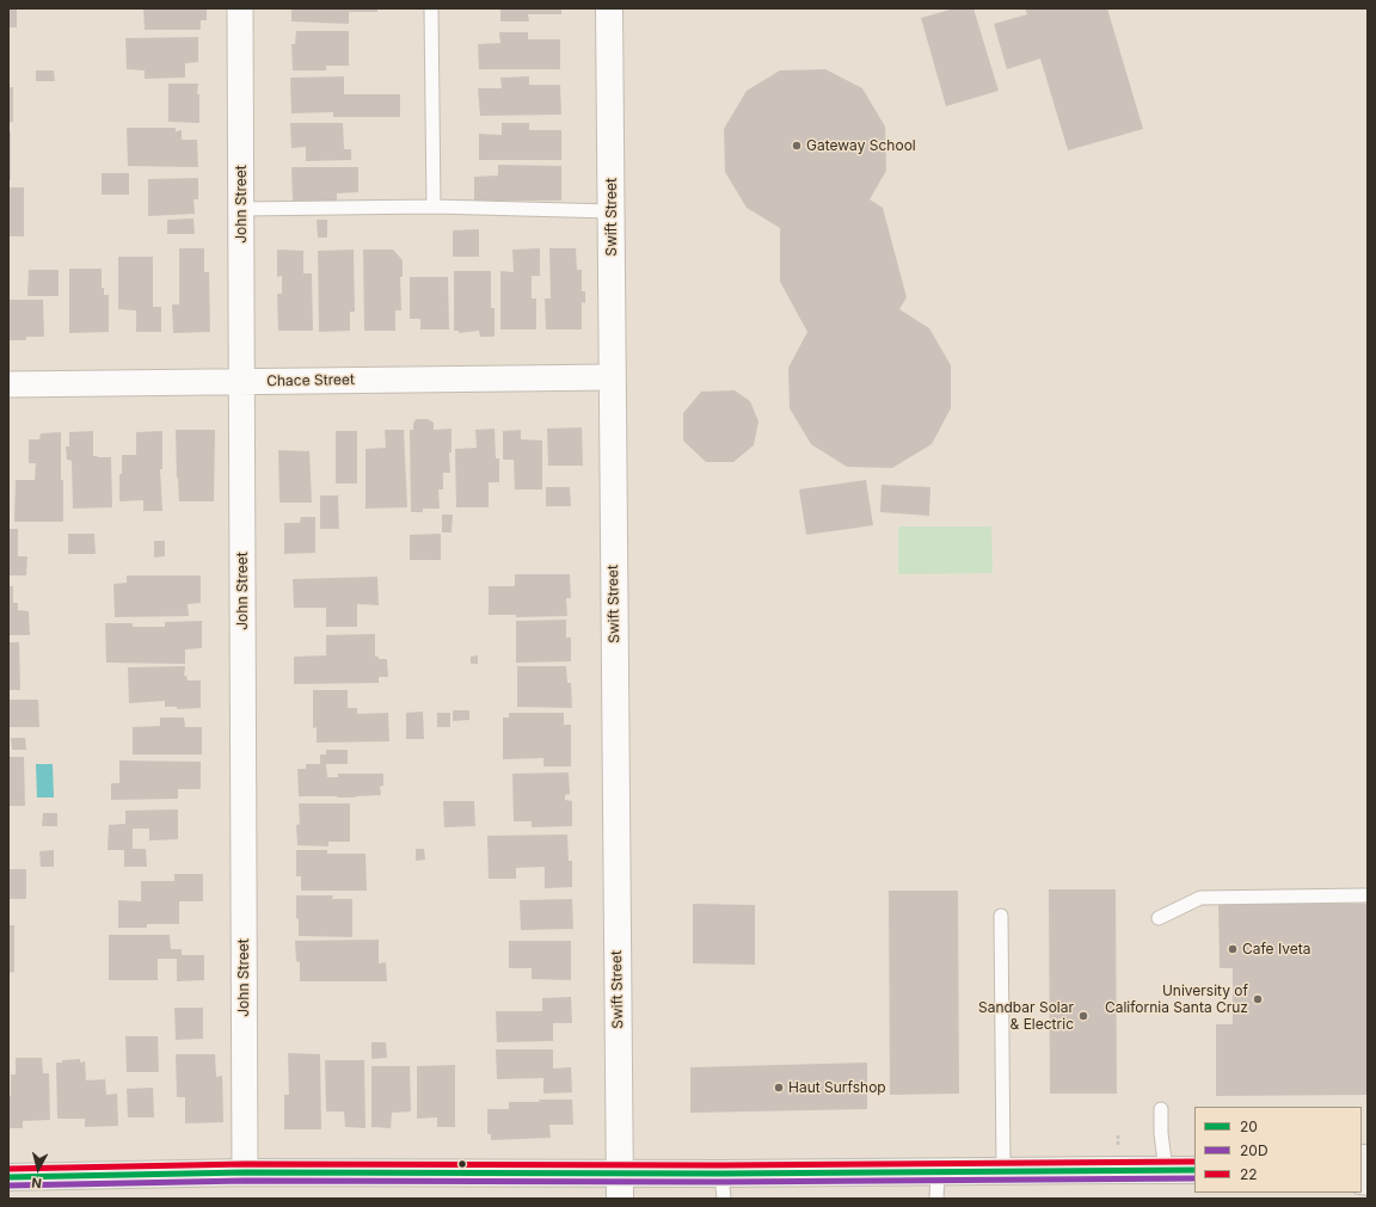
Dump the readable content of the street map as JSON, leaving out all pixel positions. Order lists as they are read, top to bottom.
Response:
{
  "streets": {
    "street": ["John Street", "Swift Street", "Chace Street"]
  },
  "crossings": [
    ["John Street", "Chace Street"],
    ["Swift Street", "Chace Street"]
  ],
  "places": [
    "Gateway School",
    "Cafe Iveta",
    "University of California Santa Cruz",
    "Sandbar Solar & Electric",
    "Haut Surfshop"
  ],
  "lines": ["transit line 22", "transit line 20", "transit line 20D"],
  "legend": ["20", "20D", "22"],
  "north": "bottom"
}
